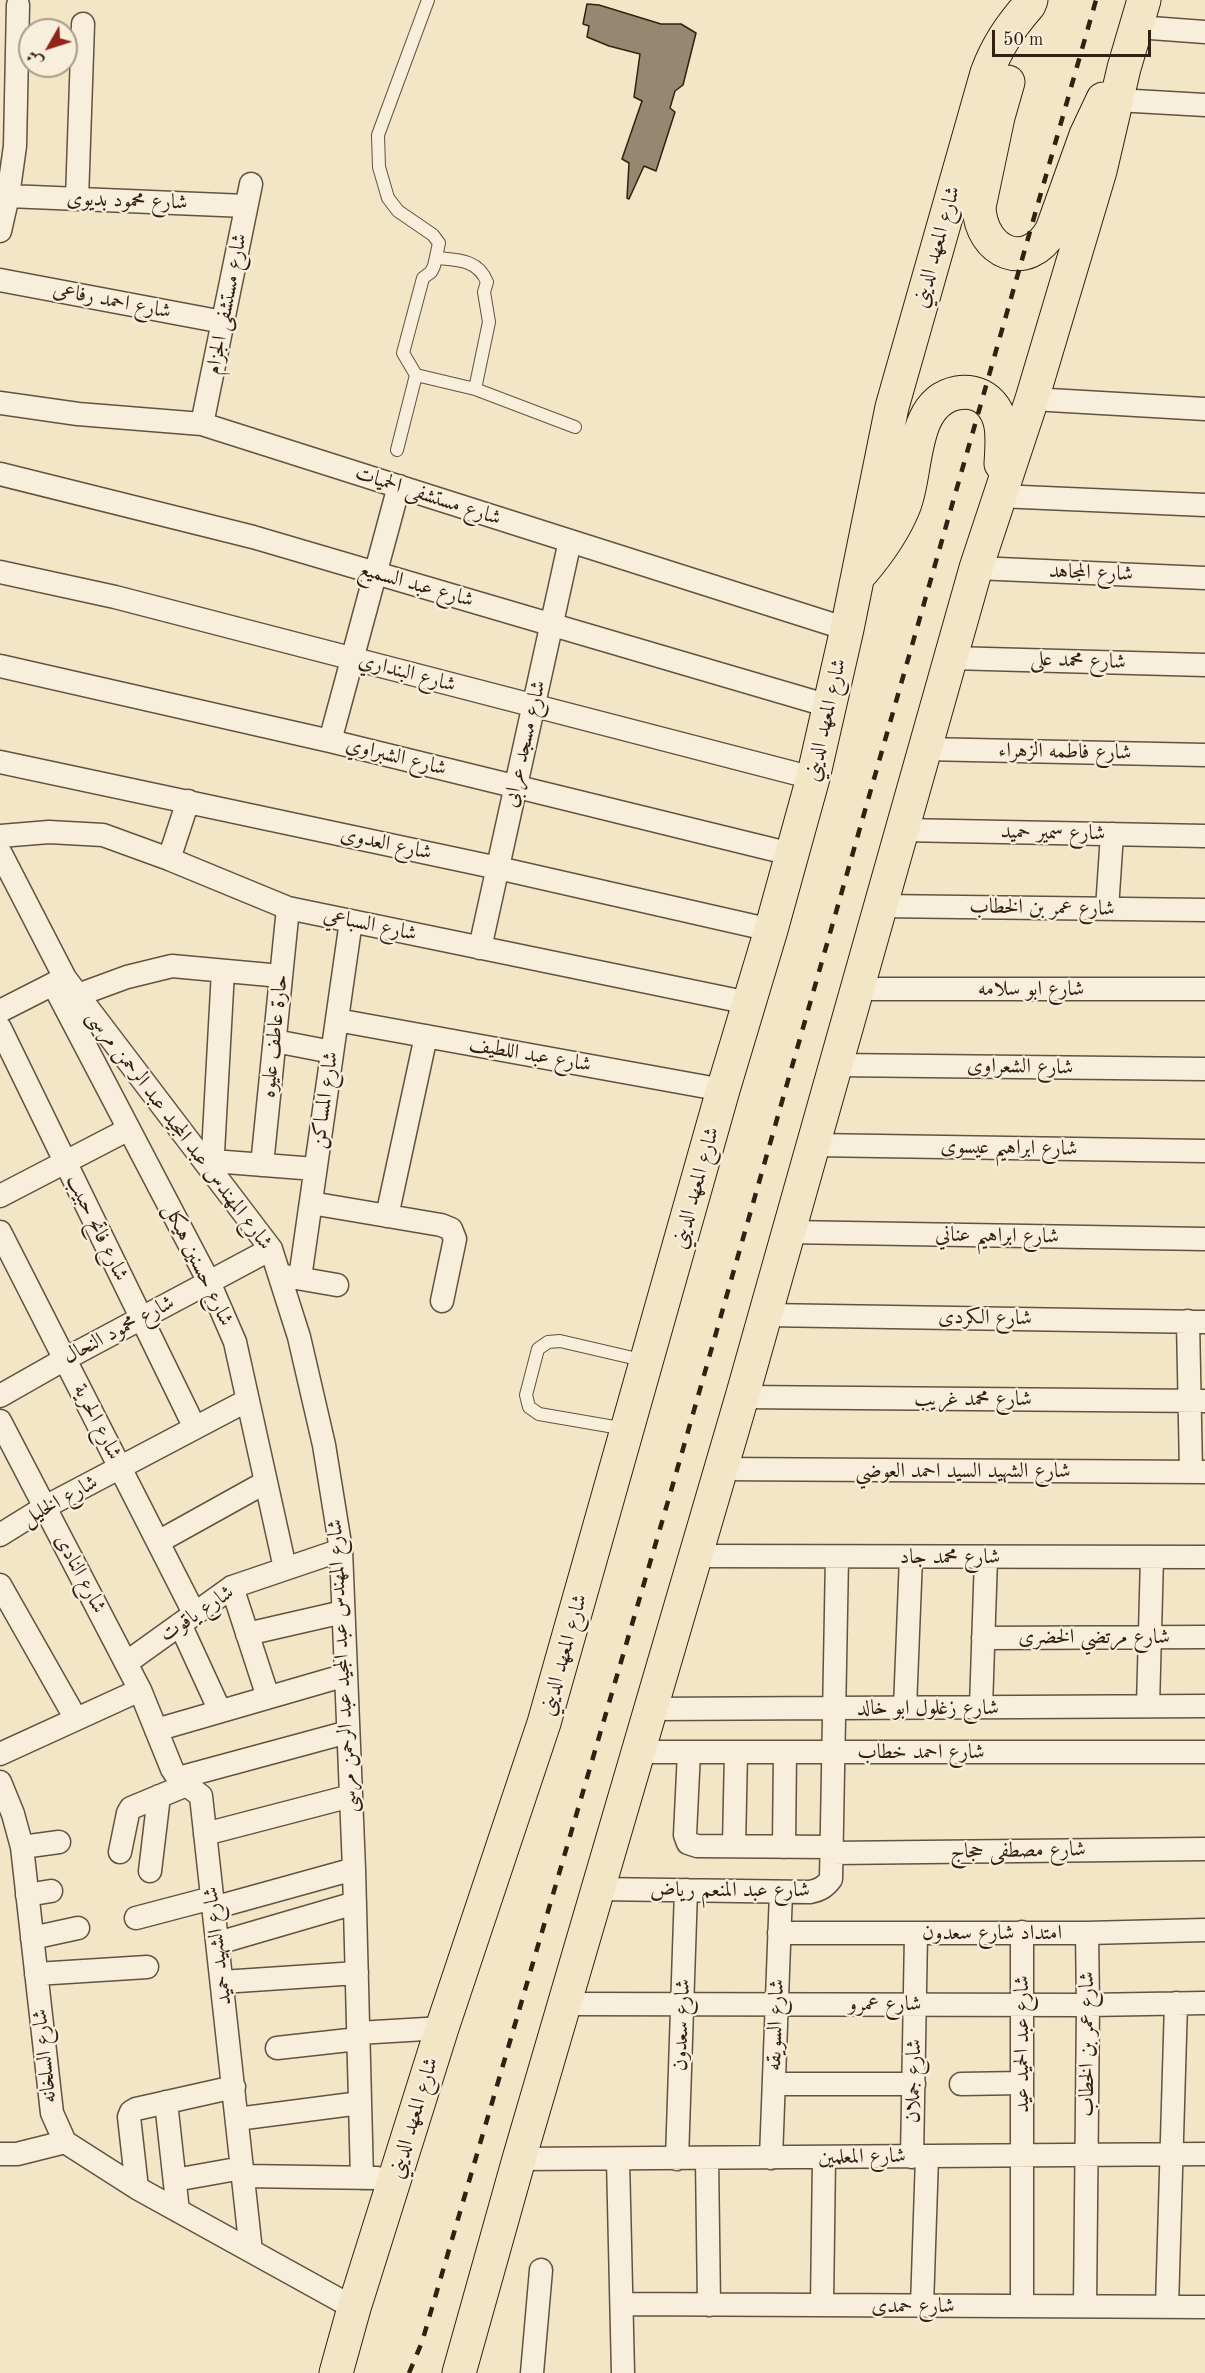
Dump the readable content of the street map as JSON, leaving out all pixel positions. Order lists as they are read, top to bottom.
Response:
{
  "streets": {
    "main road": ["شارع المعهد الديني"],
    "street": [
      "شارع محمود بديوى",
      "شارع احمد رفاعى",
      "شارع مستشفى الجزام",
      "شارع مستشفى الحميات",
      "شارع المجاهد",
      "شارع عبد السميع",
      "شارع محمد على",
      "شارع البنداري",
      "شارع مسجد عرابى",
      "شارع فاطمه الزهراء",
      "شارع الشبراوي",
      "شارع سمير حميد",
      "شارع العدوى",
      "شارع عمر بن الخطاب",
      "شارع السباعي",
      "شارع ابو سلامه",
      "حارة عاطف عليوه",
      "شارع عبد اللطيف",
      "شارع الشعراوى",
      "شارع المساكن",
      "شارع المهندس عبد المجيد عبد الرحمن مرسى",
      "شارع ابراهيم عيسوى",
      "شارع فاتح حبيب",
      "شارع ابراهيم عناني",
      "شارع حسنين هيكل",
      "شارع الكردى",
      "شارع محمود النحال",
      "شارع محمد غريب",
      "شارع الحرية",
      "شارع الشهيد السيد احمد العوضي",
      "شارع الخليل",
      "شارع محمد جاد",
      "شارع النادى",
      "شارع ياقوت",
      "شارع مرتضي الخضرى",
      "شارع زغلول ابو خالد",
      "شارع احمد خطاب",
      "شارع مصطفى حجاج",
      "شارع عبد المنعم رياض",
      "امتداد شارع سعدون",
      "شارع الشهيد حميد",
      "شارع عمرو",
      "شارع سعدون",
      "شارع السويقه",
      "شارع عبد الحميد عيد",
      "شارع السلخانه",
      "شارع جملان",
      "شارع المعلمين",
      "شارع حمدى"
    ]
  },
  "crossings": [
    ["شارع محمود بديوى", "شارع مستشفى الجزام"],
    ["شارع المعهد الديني", "شارع مستشفى الحميات"],
    ["شارع المعهد الديني", "شارع عبد السميع"],
    ["شارع المعهد الديني", "شارع البنداري"],
    ["شارع المعهد الديني", "شارع الشبراوي"],
    ["شارع المعهد الديني", "شارع العدوى"],
    ["شارع المعهد الديني", "شارع السباعي"],
    ["شارع المعهد الديني", "شارع عبد اللطيف"],
    ["شارع احمد رفاعى", "شارع مستشفى الجزام"],
    ["شارع مستشفى الجزام", "شارع مستشفى الحميات"],
    ["شارع مستشفى الحميات", "شارع مسجد عرابى"],
    ["شارع عبد السميع", "شارع مسجد عرابى"],
    ["شارع البنداري", "شارع مسجد عرابى"],
    ["شارع مسجد عرابى", "شارع الشبراوي"],
    ["شارع مسجد عرابى", "شارع العدوى"],
    ["شارع مسجد عرابى", "شارع السباعي"],
    ["شارع عمر بن الخطاب", "امتداد شارع سعدون"],
    ["شارع عمر بن الخطاب", "شارع عمرو"],
    ["شارع عمر بن الخطاب", "شارع المعلمين"],
    ["شارع عمر بن الخطاب", "شارع حمدى"],
    ["شارع السباعي", "حارة عاطف عليوه"],
    ["شارع السباعي", "شارع المساكن"],
    ["شارع السباعي", "شارع المهندس عبد المجيد عبد الرحمن مرسى"],
    ["شارع عبد اللطيف", "شارع المساكن"],
    ["شارع المساكن", "شارع المهندس عبد المجيد عبد الرحمن مرسى"],
    ["شارع المهندس عبد المجيد عبد الرحمن مرسى", "شارع حسنين هيكل"],
    ["شارع المهندس عبد المجيد عبد الرحمن مرسى", "شارع محمود النحال"],
    ["شارع المهندس عبد المجيد عبد الرحمن مرسى", "شارع ياقوت"],
    ["شارع فاتح حبيب", "شارع محمود النحال"],
    ["شارع فاتح حبيب", "شارع الخليل"],
    ["شارع حسنين هيكل", "شارع محمود النحال"],
    ["شارع حسنين هيكل", "شارع الخليل"],
    ["شارع حسنين هيكل", "شارع ياقوت"],
    ["شارع محمود النحال", "شارع الحرية"],
    ["شارع الحرية", "شارع الخليل"],
    ["شارع الحرية", "شارع ياقوت"],
    ["شارع الخليل", "شارع النادى"],
    ["شارع النادى", "شارع ياقوت"],
    ["شارع النادى", "شارع الشهيد حميد"],
    ["شارع ياقوت", "شارع الشهيد حميد"],
    ["شارع احمد خطاب", "شارع مصطفى حجاج"],
    ["شارع مصطفى حجاج", "شارع عبد المنعم رياض"],
    ["شارع عبد المنعم رياض", "شارع سعدون"],
    ["شارع عبد المنعم رياض", "شارع السويقه"],
    ["امتداد شارع سعدون", "شارع السويقه"],
    ["امتداد شارع سعدون", "شارع عبد الحميد عيد"],
    ["امتداد شارع سعدون", "شارع جملان"],
    ["شارع عمرو", "شارع سعدون"],
    ["شارع عمرو", "شارع السويقه"],
    ["شارع عمرو", "شارع عبد الحميد عيد"],
    ["شارع عمرو", "شارع جملان"],
    ["شارع سعدون", "شارع المعلمين"],
    ["شارع السويقه", "شارع المعلمين"],
    ["شارع عبد الحميد عيد", "شارع المعلمين"],
    ["شارع عبد الحميد عيد", "شارع حمدى"],
    ["شارع جملان", "شارع المعلمين"],
    ["شارع جملان", "شارع حمدى"]
  ],
  "scale_bar": "50 m",
  "north": "bottom left"
}
